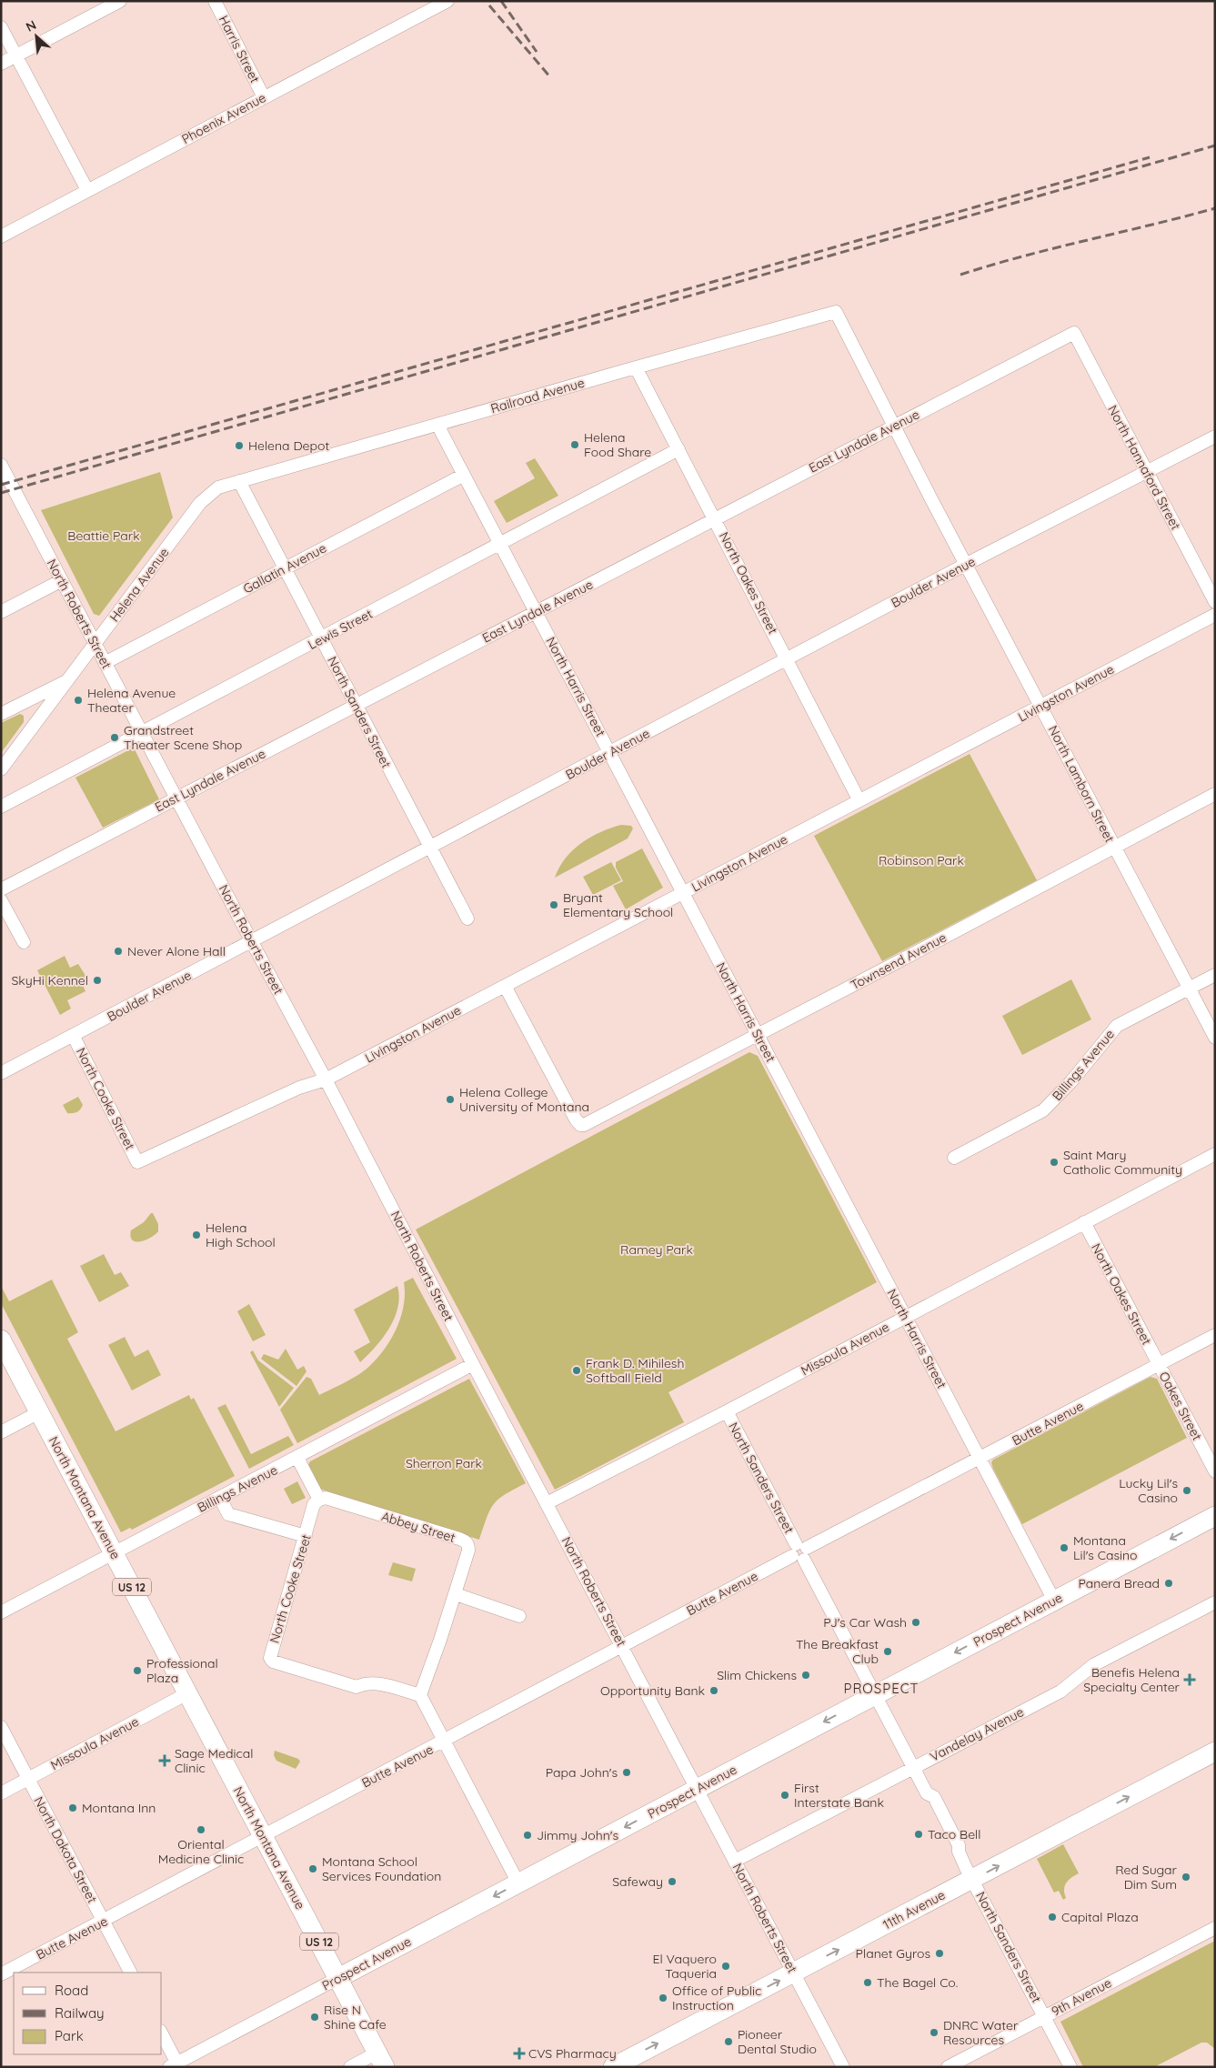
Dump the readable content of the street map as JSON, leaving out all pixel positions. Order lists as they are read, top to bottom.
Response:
{
  "streets": {
    "highway": [
      "North Montana Avenue",
      "US 12",
      "Prospect Avenue",
      "11th Avenue"
    ],
    "street": [
      "Harris Street",
      "Phoenix Avenue",
      "Railroad Avenue",
      "East Lyndale Avenue",
      "North Hannaford Street",
      "Gallatin Avenue",
      "Boulder Avenue",
      "North Oakes Street",
      "Helena Avenue",
      "North Roberts Street",
      "Lewis Street",
      "North Harris Street",
      "Livingston Avenue",
      "North Sanders Street",
      "North Lamborn Street",
      "Townsend Avenue",
      "Billings Avenue",
      "North Cooke Street",
      "Missoula Avenue",
      "Oakes Street",
      "Butte Avenue",
      "Abbey Street",
      "Vandelay Avenue",
      "North Dakota Street",
      "9th Avenue"
    ]
  },
  "crossings": [
    ["Harris Street", "Phoenix Avenue"],
    ["Railroad Avenue", "North Oakes Street"],
    ["Railroad Avenue", "Helena Avenue"],
    ["Railroad Avenue", "North Harris Street"],
    ["Railroad Avenue", "North Sanders Street"],
    ["Railroad Avenue", "North Lamborn Street"],
    ["East Lyndale Avenue", "North Hannaford Street"],
    ["East Lyndale Avenue", "North Oakes Street"],
    ["East Lyndale Avenue", "North Roberts Street"],
    ["East Lyndale Avenue", "North Harris Street"],
    ["East Lyndale Avenue", "North Sanders Street"],
    ["East Lyndale Avenue", "North Lamborn Street"],
    ["North Hannaford Street", "Boulder Avenue"],
    ["Gallatin Avenue", "North Roberts Street"],
    ["Gallatin Avenue", "North Harris Street"],
    ["Gallatin Avenue", "North Sanders Street"],
    ["Boulder Avenue", "North Oakes Street"],
    ["Boulder Avenue", "North Roberts Street"],
    ["Boulder Avenue", "North Harris Street"],
    ["Boulder Avenue", "North Sanders Street"],
    ["Boulder Avenue", "North Lamborn Street"],
    ["Boulder Avenue", "North Cooke Street"],
    ["North Oakes Street", "Lewis Street"],
    ["North Oakes Street", "Livingston Avenue"],
    ["North Oakes Street", "Missoula Avenue"],
    ["North Oakes Street", "Oakes Street"],
    ["North Oakes Street", "Butte Avenue"],
    ["Helena Avenue", "North Roberts Street"],
    ["Helena Avenue", "North Sanders Street"],
    ["North Roberts Street", "Lewis Street"],
    ["North Roberts Street", "Livingston Avenue"],
    ["North Roberts Street", "Billings Avenue"],
    ["North Roberts Street", "Missoula Avenue"],
    ["North Roberts Street", "Butte Avenue"],
    ["North Roberts Street", "Prospect Avenue"],
    ["North Roberts Street", "Vandelay Avenue"],
    ["North Roberts Street", "11th Avenue"],
    ["Lewis Street", "North Harris Street"],
    ["Lewis Street", "North Sanders Street"],
    ["North Harris Street", "Livingston Avenue"],
    ["North Harris Street", "Townsend Avenue"],
    ["North Harris Street", "Missoula Avenue"],
    ["North Harris Street", "Butte Avenue"],
    ["North Harris Street", "Prospect Avenue"],
    ["Livingston Avenue", "North Lamborn Street"],
    ["Livingston Avenue", "Townsend Avenue"],
    ["Livingston Avenue", "North Cooke Street"],
    ["North Sanders Street", "Missoula Avenue"],
    ["North Sanders Street", "Butte Avenue"],
    ["North Sanders Street", "Prospect Avenue"],
    ["North Sanders Street", "Vandelay Avenue"],
    ["North Sanders Street", "11th Avenue"],
    ["North Sanders Street", "9th Avenue"],
    ["North Lamborn Street", "Townsend Avenue"],
    ["North Lamborn Street", "Billings Avenue"],
    ["Billings Avenue", "North Montana Avenue"],
    ["North Cooke Street", "Abbey Street"],
    ["Missoula Avenue", "North Montana Avenue"],
    ["Missoula Avenue", "North Dakota Street"],
    ["Oakes Street", "Butte Avenue"],
    ["Butte Avenue", "North Montana Avenue"],
    ["Butte Avenue", "North Dakota Street"],
    ["North Montana Avenue", "Prospect Avenue"]
  ],
  "one_way": ["Prospect Avenue", "11th Avenue"],
  "districts": ["PROSPECT"],
  "parks": [
    "Beattie Park",
    "Robinson Park",
    "Ramey Park",
    "Sherron Park"
  ],
  "places": {
    "other": [
      "Helena Food Share",
      "Helena Depot",
      "Helena Avenue Theater",
      "Grandstreet Theater Scene Shop",
      "Bryant Elementary School",
      "Never Alone Hall",
      "SkyHi Kennel",
      "Helena College University of Montana",
      "Saint Mary Catholic Community",
      "Helena High School",
      "Frank D. Mihilesh Softball Field",
      "Lucky Lil's Casino",
      "Montana Lil's Casino",
      "Panera Bread",
      "PJ's Car Wash",
      "The Breakfast Club",
      "Professional Plaza",
      "Slim Chickens",
      "Opportunity Bank",
      "Papa John's",
      "First Interstate Bank",
      "Montana Inn",
      "Oriental Medicine Clinic",
      "Taco Bell",
      "Jimmy John's",
      "Montana School Services Foundation",
      "Red Sugar Dim Sum",
      "Safeway",
      "Capital Plaza",
      "Planet Gyros",
      "El Vaquero Taqueria",
      "The Bagel Co.",
      "Office of Public Instruction",
      "Rise N Shine Cafe",
      "DNRC Water Resources",
      "Pioneer Dental Studio"
    ],
    "health": ["Benefis Helena Specialty Center", "Sage Medical Clinic", "CVS Pharmacy"]
  },
  "legend": ["Road", "Railway", "Park"],
  "north": "top left"
}
